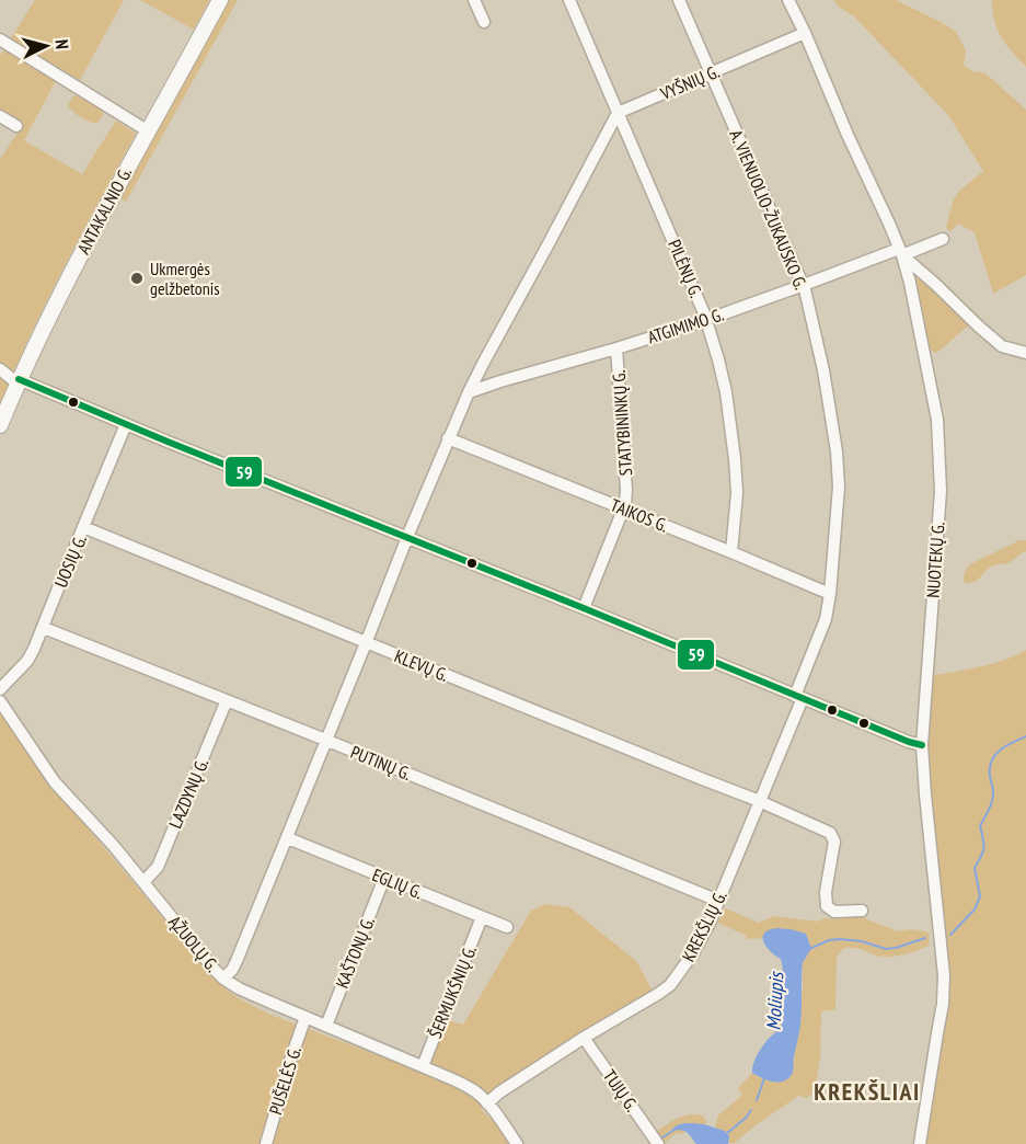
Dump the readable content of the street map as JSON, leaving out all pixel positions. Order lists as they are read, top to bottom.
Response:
{
  "streets": {
    "main road": ["ANTAKALNIO G."],
    "street": [
      "VYŠNIŲ G.",
      "A. VIENUOLIO-ŽUKAUSKO G.",
      "PILĖNŲ G.",
      "ATGIMIMO G.",
      "STATYBININKŲ G.",
      "TAIKOS G.",
      "NUOTEKŲ G.",
      "UOSIŲ G.",
      "KLEVŲ G.",
      "PUTINŲ G.",
      "LAZDYNŲ G.",
      "EGLIŲ G.",
      "KREKŠLIŲ G.",
      "ĄŽUOLŲ G.",
      "KAŠTONŲ G.",
      "ŠERMUKŠNIŲ G.",
      "PUŠELĖS G.",
      "TUJŲ G."
    ]
  },
  "crossings": [
    ["VYŠNIŲ G.", "A. VIENUOLIO-ŽUKAUSKO G."],
    ["VYŠNIŲ G.", "PILĖNŲ G."],
    ["VYŠNIŲ G.", "NUOTEKŲ G."],
    ["A. VIENUOLIO-ŽUKAUSKO G.", "ATGIMIMO G."],
    ["A. VIENUOLIO-ŽUKAUSKO G.", "TAIKOS G."],
    ["A. VIENUOLIO-ŽUKAUSKO G.", "KREKŠLIŲ G."],
    ["PILĖNŲ G.", "ATGIMIMO G."],
    ["PILĖNŲ G.", "TAIKOS G."],
    ["ATGIMIMO G.", "STATYBININKŲ G."],
    ["ATGIMIMO G.", "NUOTEKŲ G."],
    ["STATYBININKŲ G.", "TAIKOS G."],
    ["UOSIŲ G.", "KLEVŲ G."],
    ["UOSIŲ G.", "PUTINŲ G."],
    ["KLEVŲ G.", "KREKŠLIŲ G."],
    ["PUTINŲ G.", "LAZDYNŲ G."],
    ["PUTINŲ G.", "KREKŠLIŲ G."],
    ["LAZDYNŲ G.", "ĄŽUOLŲ G."],
    ["EGLIŲ G.", "KAŠTONŲ G."],
    ["EGLIŲ G.", "ŠERMUKŠNIŲ G."],
    ["KREKŠLIŲ G.", "ĄŽUOLŲ G."],
    ["KREKŠLIŲ G.", "TUJŲ G."],
    ["ĄŽUOLŲ G.", "KAŠTONŲ G."],
    ["ĄŽUOLŲ G.", "ŠERMUKŠNIŲ G."],
    ["ĄŽUOLŲ G.", "PUŠELĖS G."]
  ],
  "districts": ["KREKŠLIAI"],
  "water": ["Moliupis"],
  "places": ["Ukmergės gelžbetonis"],
  "lines": ["transit line 59"],
  "north": "right"
}
